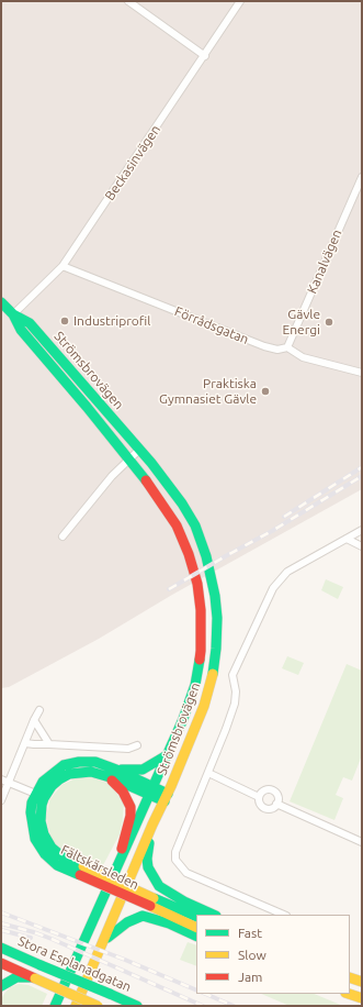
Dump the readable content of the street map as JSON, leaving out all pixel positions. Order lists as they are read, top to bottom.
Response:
{
  "streets": {
    "main road": ["Strömsbrovägen", "Fältskärsleden", "Stora Esplanadgatan"],
    "street": ["Beckasinvägen", "Kanalvägen", "Förrådsgatan"]
  },
  "crossings": [
    ["Beckasinvägen", "Förrådsgatan"],
    ["Beckasinvägen", "Strömsbrovägen"],
    ["Kanalvägen", "Förrådsgatan"],
    ["Strömsbrovägen", "Fältskärsleden"]
  ],
  "places": ["Industriprofil", "Gävle Energi", "Praktiska Gymnasiet Gävle"],
  "legend": ["Fast", "Slow", "Jam"]
}
